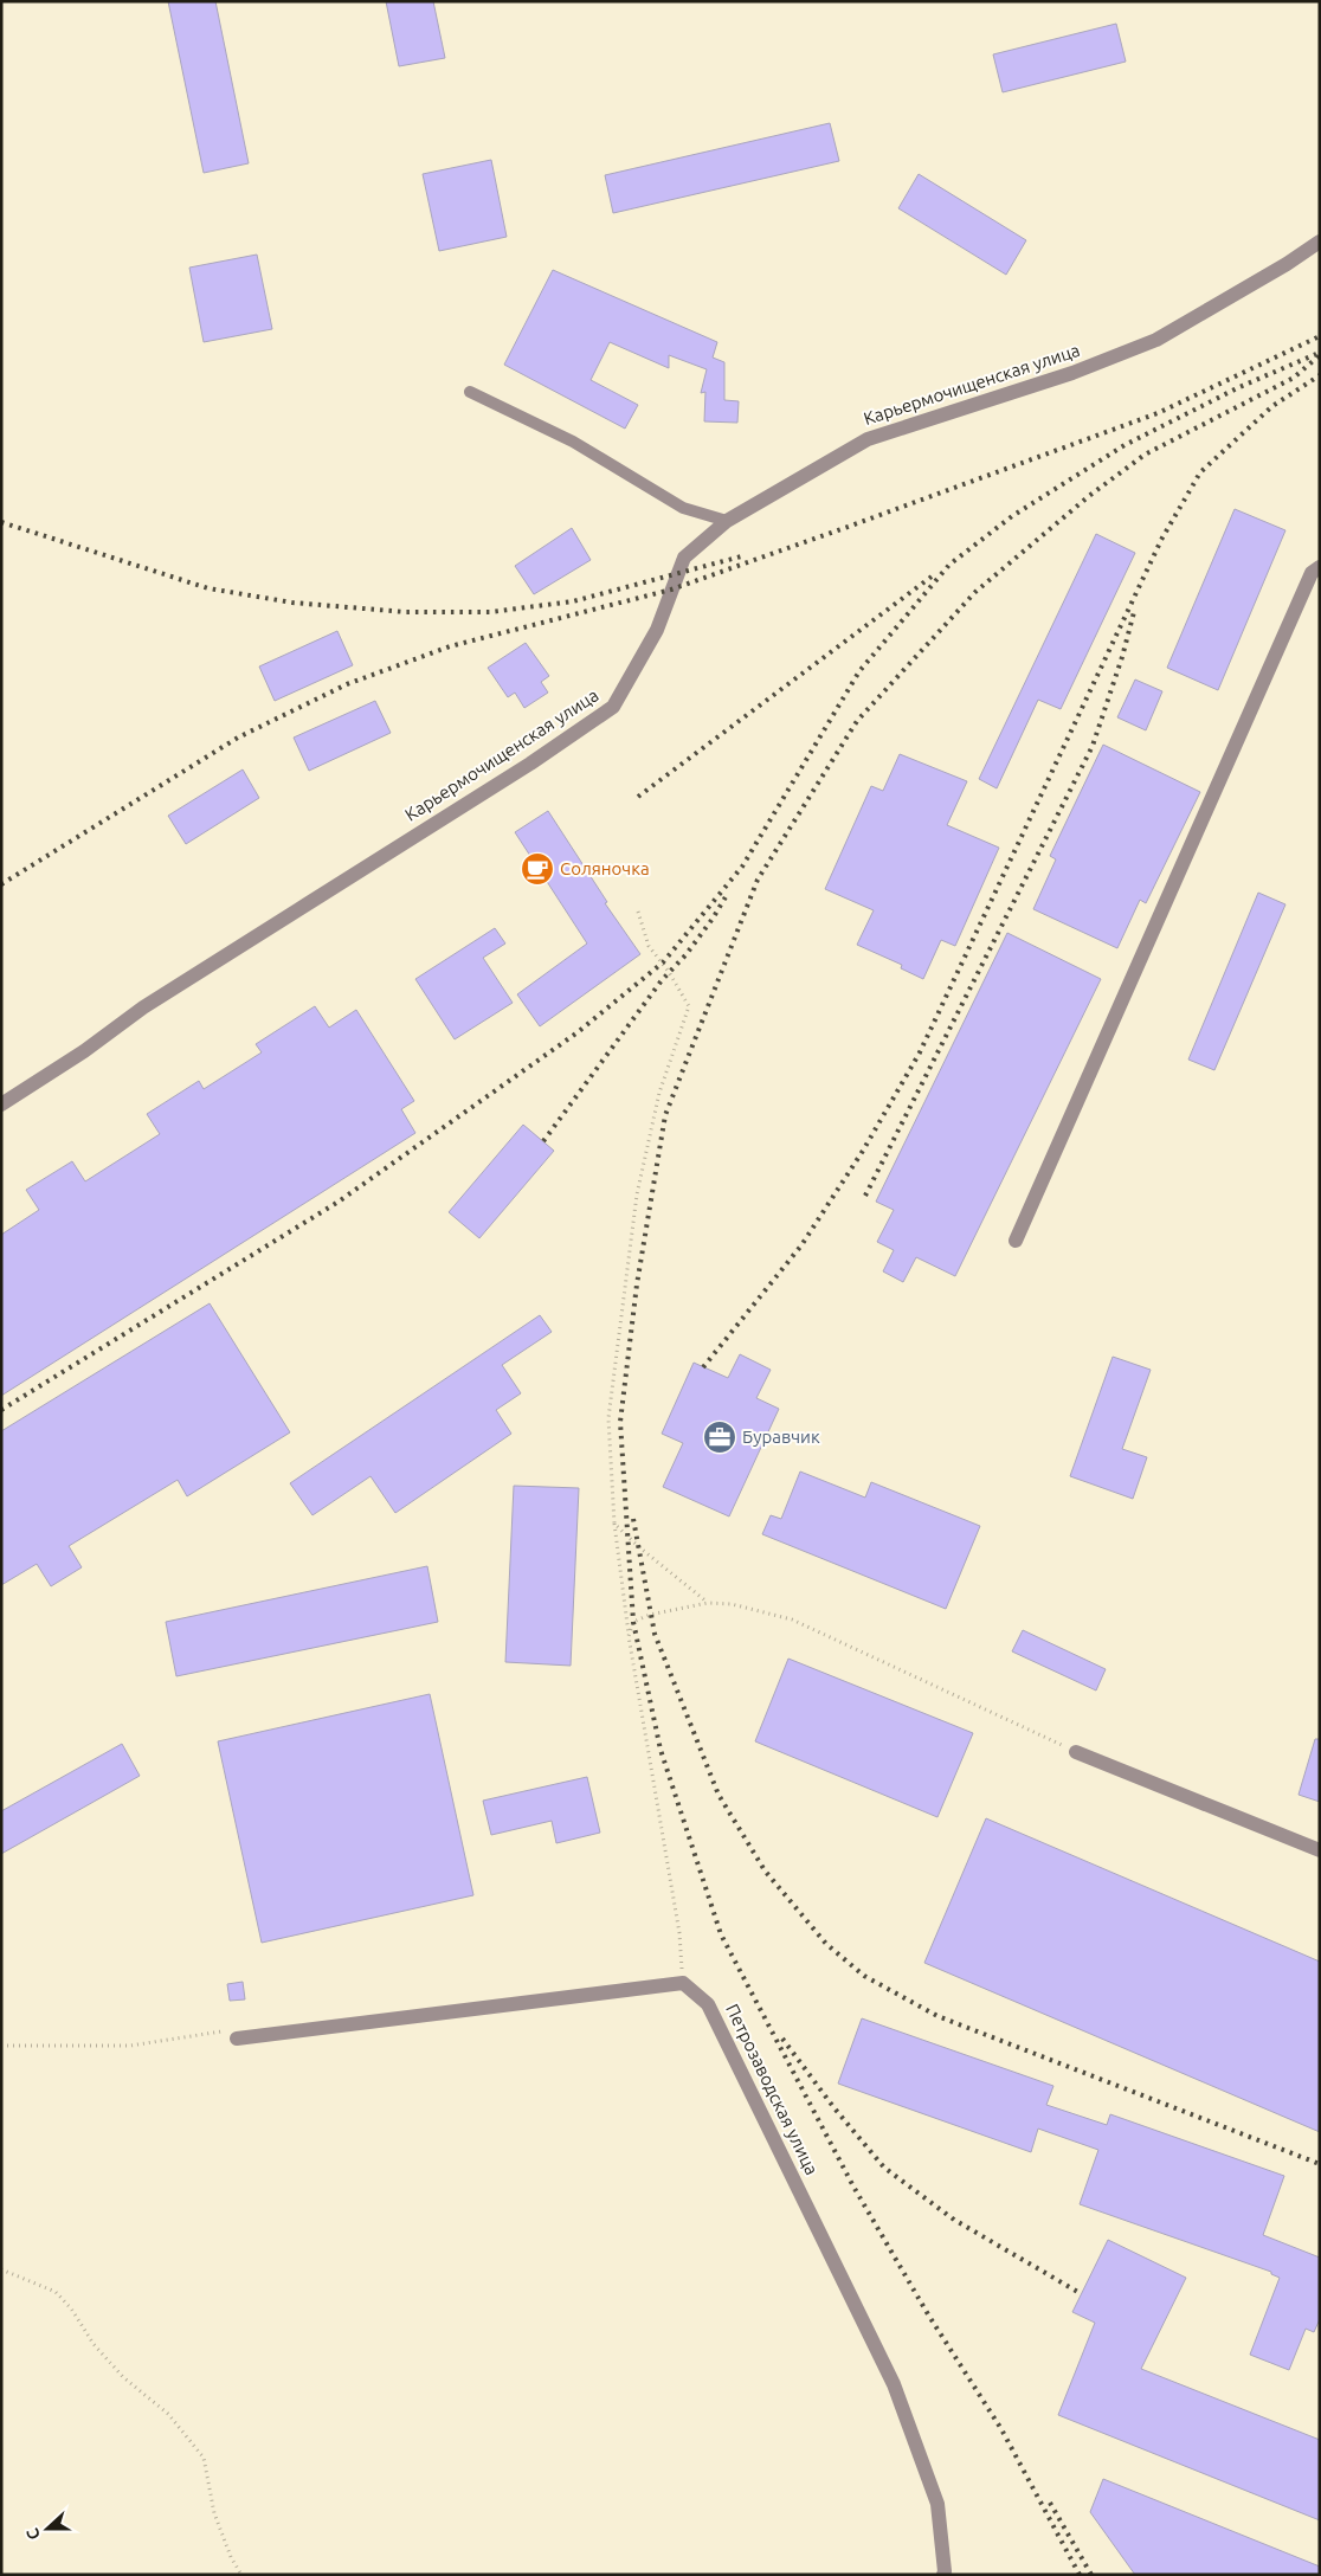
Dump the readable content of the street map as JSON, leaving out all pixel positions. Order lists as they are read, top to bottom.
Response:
{
  "streets": {
    "street": ["Карьермочищенская улица", "Петрозаводская улица"]
  },
  "places": {
    "cafe": ["Соляночка"],
    "office": ["Буравчик"]
  },
  "north": "left"
}
